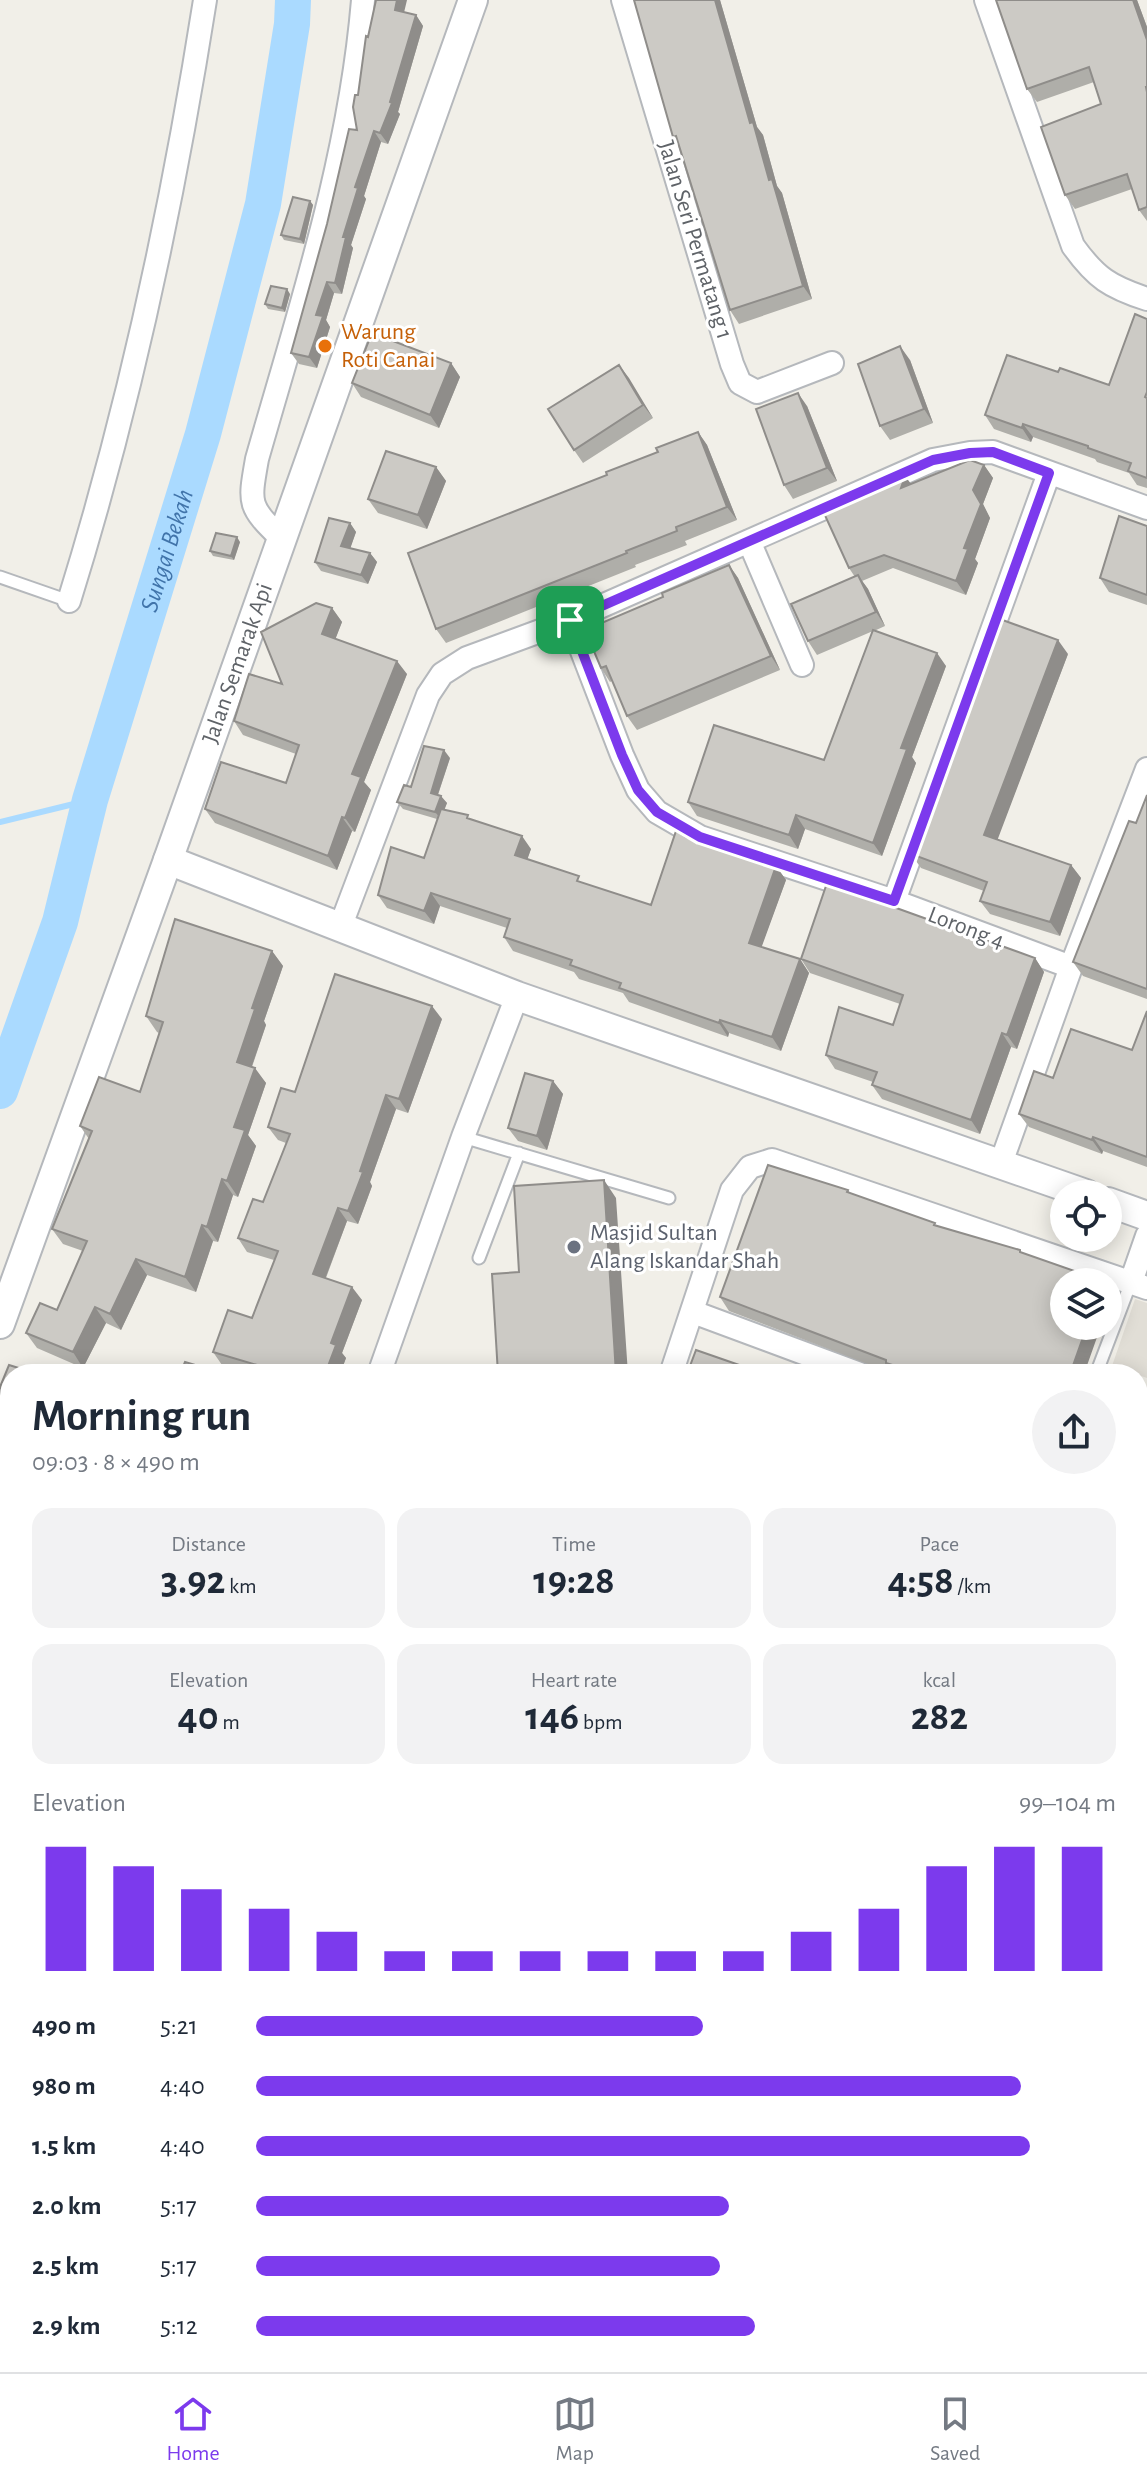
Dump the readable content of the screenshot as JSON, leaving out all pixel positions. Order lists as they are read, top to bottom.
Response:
{
  "streets": {
    "street": ["Jalan Seri Permatang 1", "Jalan Semarak Api", "Lorong 4"]
  },
  "water": ["Sungai Bekah"],
  "places": ["Warung Roti Canai", "Masjid Sultan Alang Iskandar Shah"],
  "page": {
    "heading": ["Morning run", "09:03 · 8 × 490 m"],
    "stats": [
      ["Distance", "3.92 km"],
      ["Time", "19:28"],
      ["Pace", "4:58 /km"],
      ["Elevation", "40 m"],
      ["Heart rate", "146 bpm"],
      ["kcal", "282"]
    ],
    "chart": ["Elevation", "99–104 m"],
    "list": [
      {
        "name": "490 m",
        "note": "5:21"
      },
      {
        "name": "980 m",
        "note": "4:40"
      },
      {
        "name": "1.5 km",
        "note": "4:40"
      },
      {
        "name": "2.0 km",
        "note": "5:17"
      },
      {
        "name": "2.5 km",
        "note": "5:17"
      },
      {
        "name": "2.9 km",
        "note": "5:12"
      }
    ],
    "tabs": ["Home", "Map", "Saved"]
  }
}
